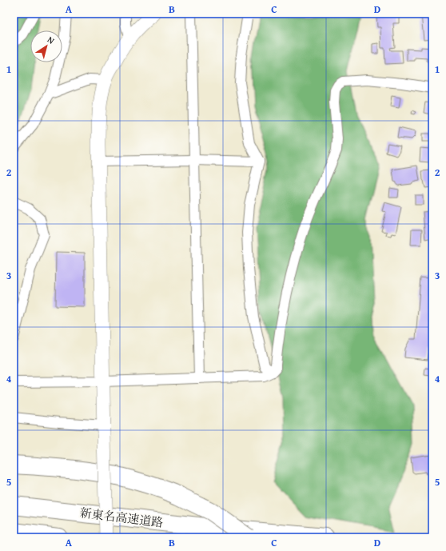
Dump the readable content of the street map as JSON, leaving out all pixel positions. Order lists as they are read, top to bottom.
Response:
{
  "streets": {
    "highway": ["新東名高速道路"]
  },
  "north": "top right",
  "grid": {
    "columns": [
      "A",
      "B",
      "C",
      "D"
    ],
    "rows": [
      "1",
      "2",
      "3",
      "4",
      "5"
    ]
  }
}
